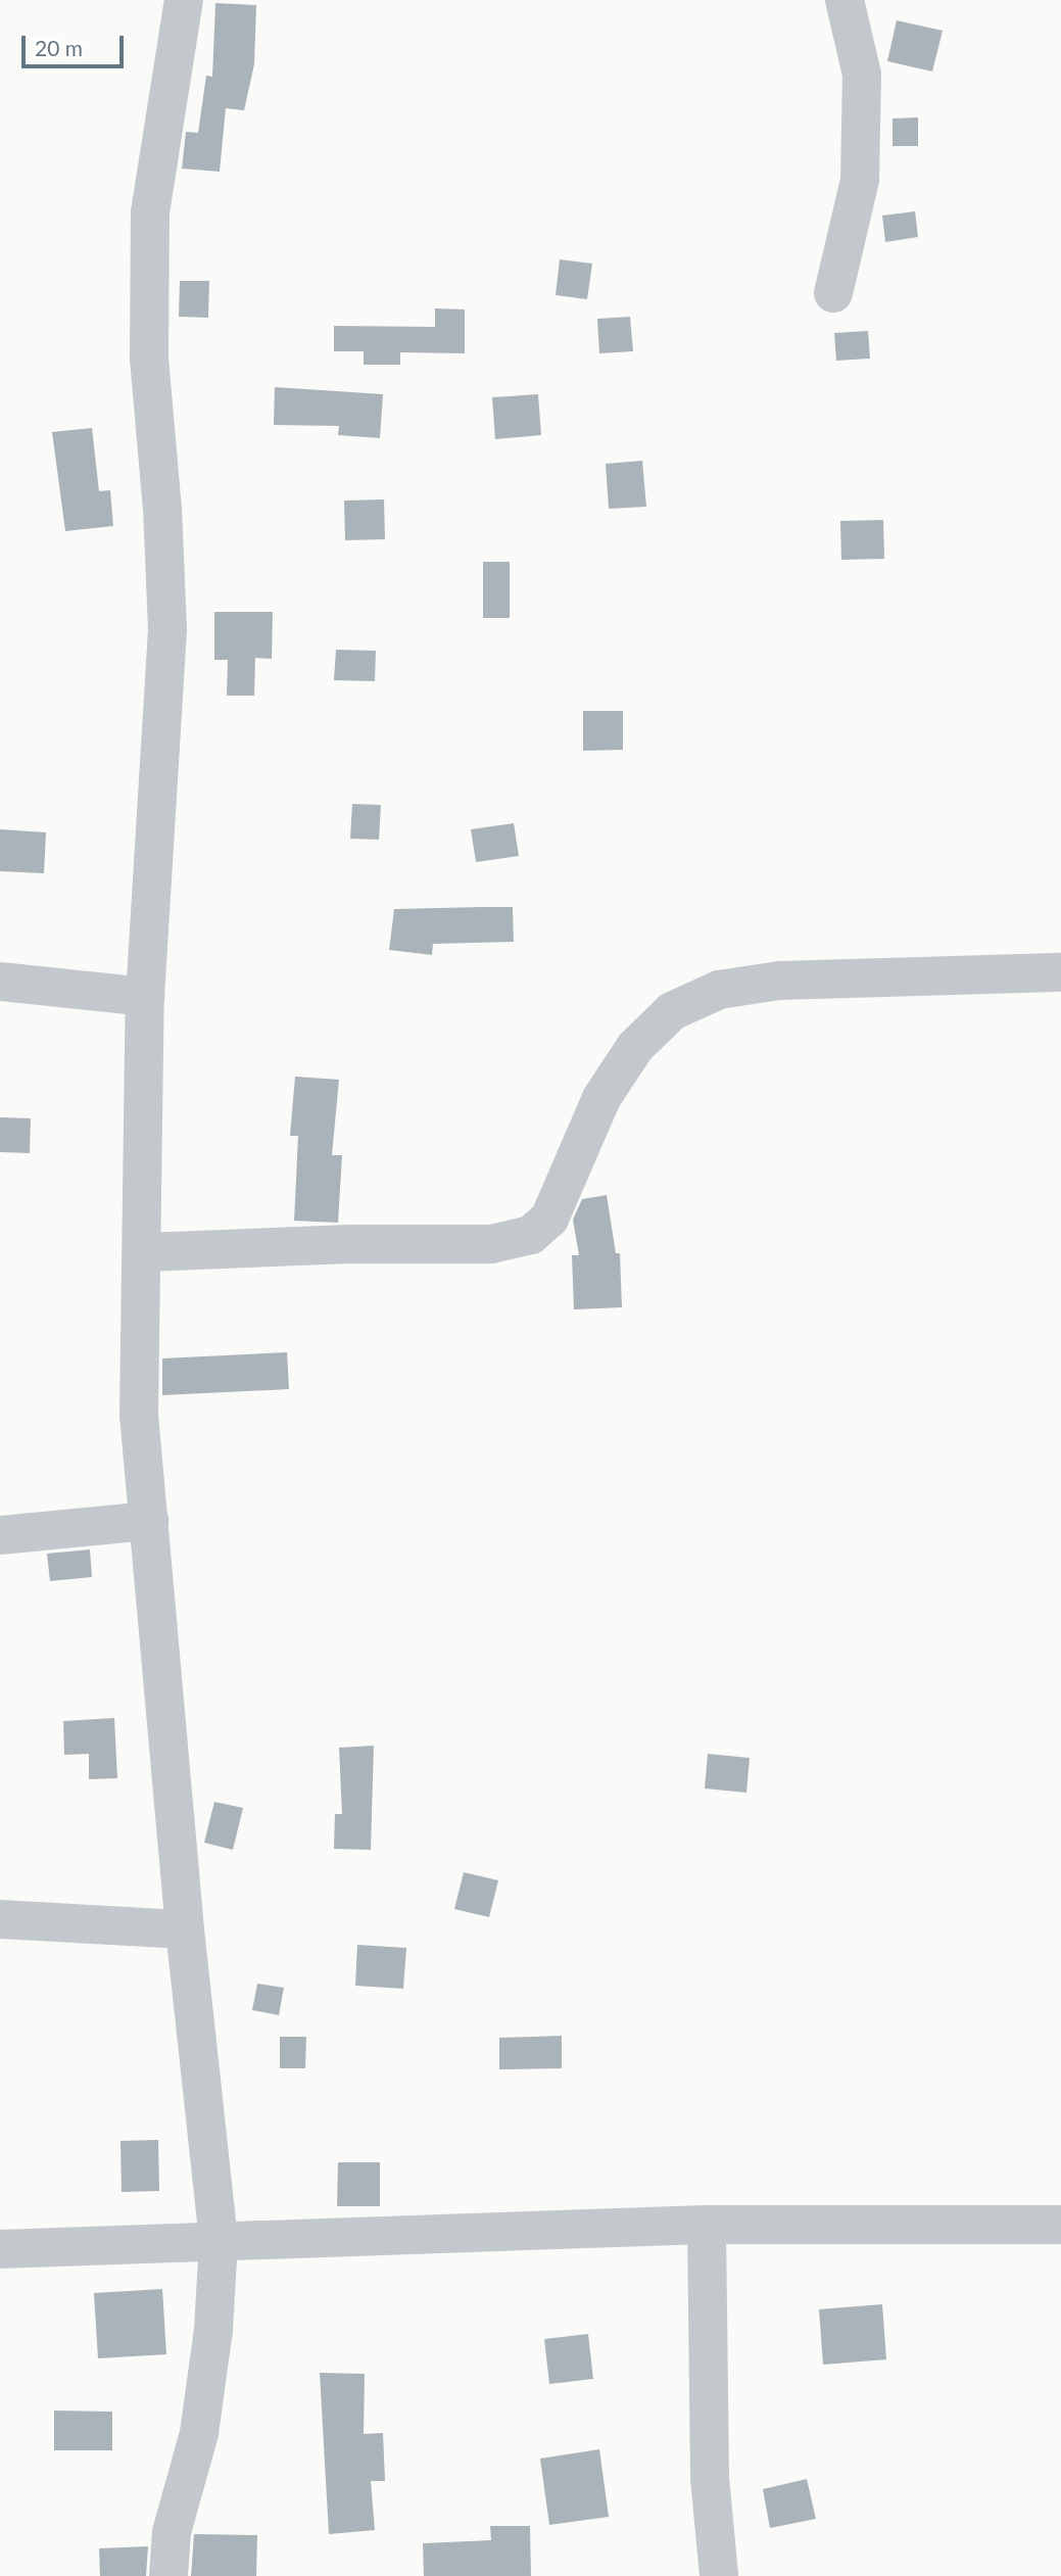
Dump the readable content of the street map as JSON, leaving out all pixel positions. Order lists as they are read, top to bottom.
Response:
{
  "scale_bar": "20 m"
}
